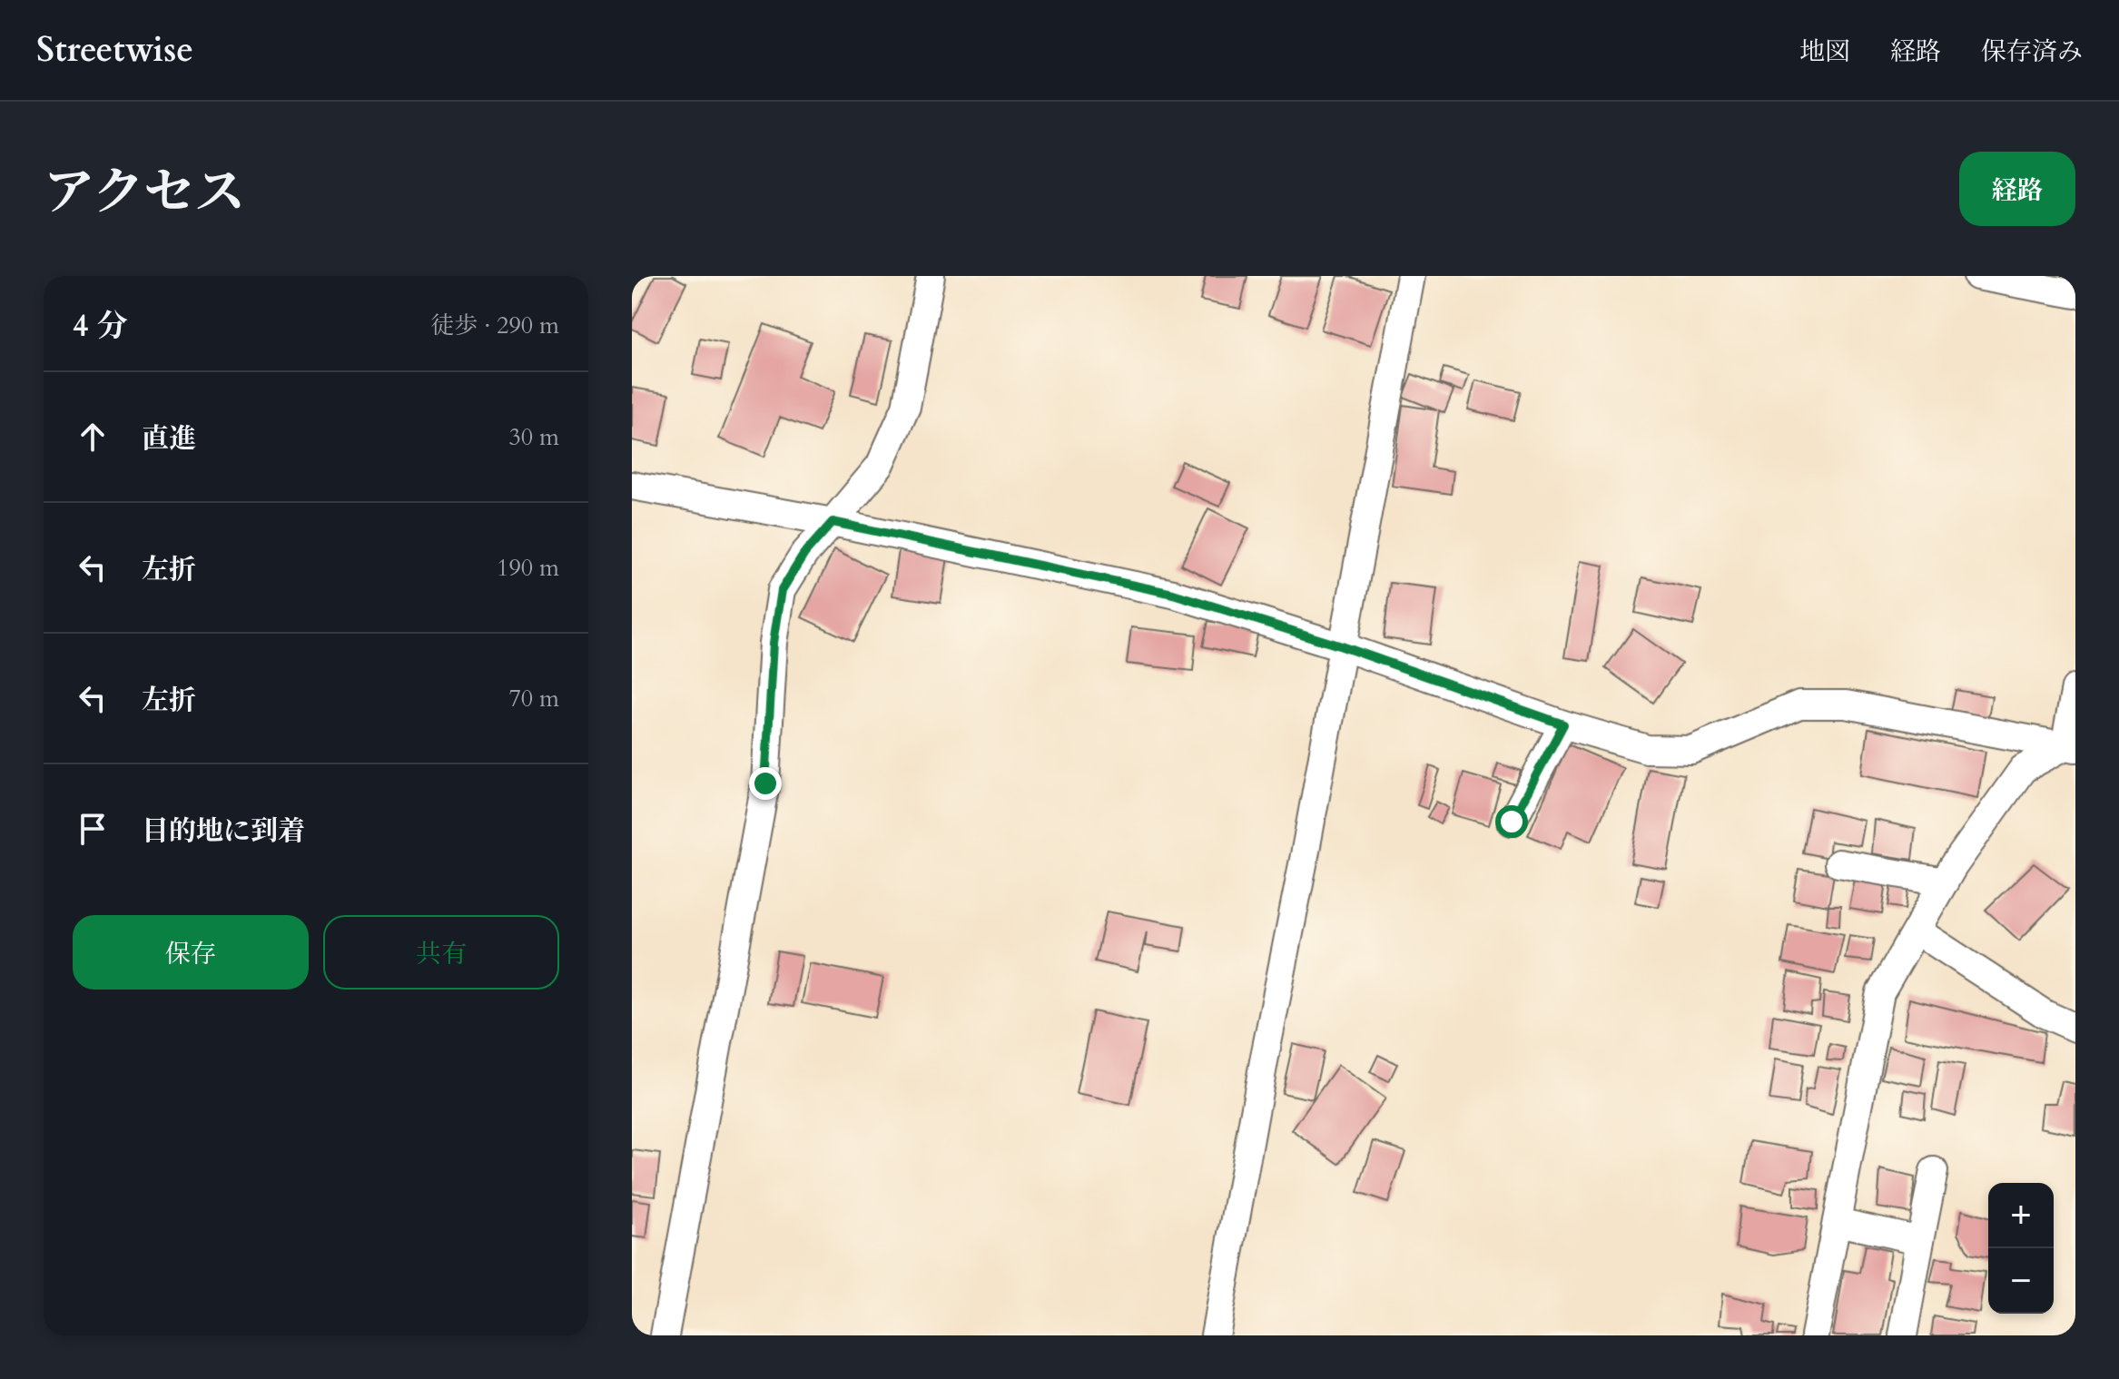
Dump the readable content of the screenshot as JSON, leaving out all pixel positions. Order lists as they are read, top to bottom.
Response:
{
  "page": {
    "header": "Streetwise",
    "nav": ["地図", "経路", "保存済み"],
    "title": "アクセス",
    "buttons": [
      "経路",
      ["保存", "共有"]
    ],
    "heading": ["4 分", "徒歩 · 290 m"],
    "list": [
      ["直進", "30 m"],
      ["左折", "190 m"],
      ["左折", "70 m"],
      "目的地に到着"
    ],
    "map_buttons": ["+", "−"]
  }
}
